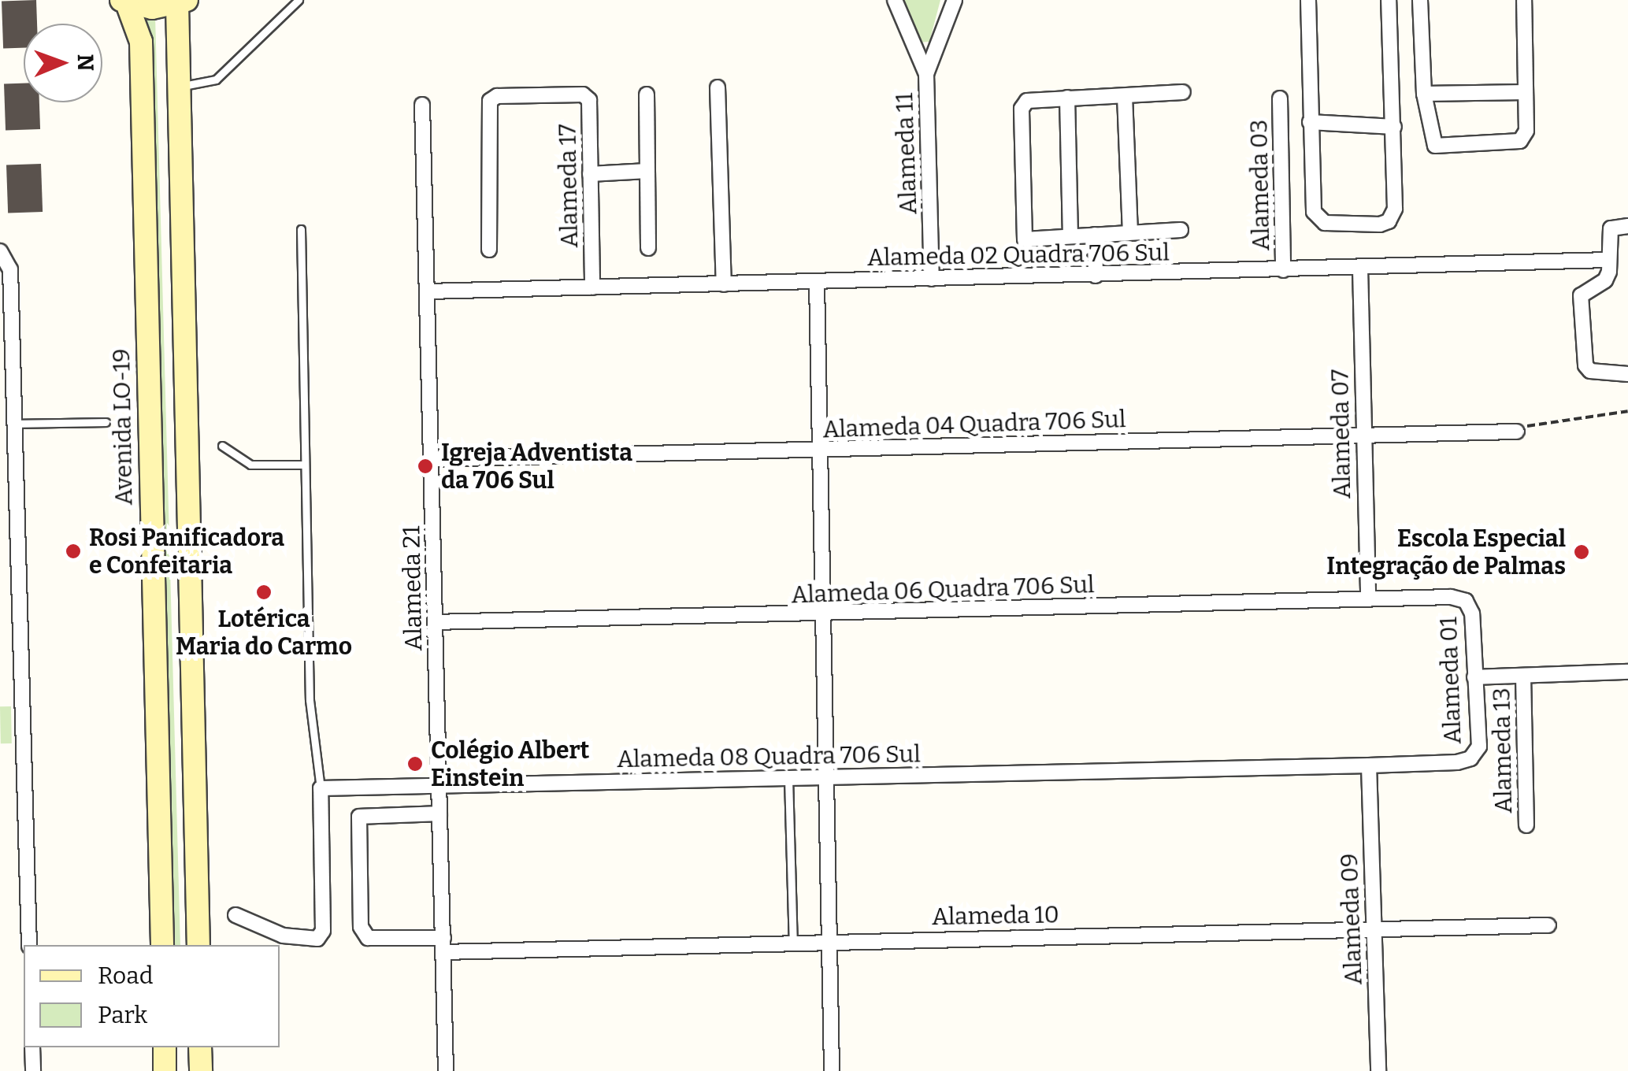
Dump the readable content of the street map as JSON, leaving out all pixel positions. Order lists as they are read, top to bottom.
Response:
{
  "streets": {
    "main road": ["Avenida LO-19"],
    "street": [
      "Alameda 11",
      "Alameda 03",
      "Alameda 17",
      "Alameda 02 Quadra 706 Sul",
      "Alameda 04 Quadra 706 Sul",
      "Alameda 07",
      "Alameda 21",
      "Alameda 06 Quadra 706 Sul",
      "Alameda 01",
      "Alameda 13",
      "Alameda 08 Quadra 706 Sul",
      "Alameda 10",
      "Alameda 09"
    ]
  },
  "crossings": [
    ["Alameda 11", "Alameda 02 Quadra 706 Sul"],
    ["Alameda 03", "Alameda 02 Quadra 706 Sul"],
    ["Alameda 17", "Alameda 02 Quadra 706 Sul"],
    ["Alameda 02 Quadra 706 Sul", "Alameda 07"],
    ["Alameda 02 Quadra 706 Sul", "Alameda 21"],
    ["Alameda 04 Quadra 706 Sul", "Alameda 07"],
    ["Alameda 04 Quadra 706 Sul", "Alameda 21"],
    ["Alameda 07", "Alameda 06 Quadra 706 Sul"],
    ["Alameda 21", "Alameda 06 Quadra 706 Sul"],
    ["Alameda 21", "Alameda 08 Quadra 706 Sul"],
    ["Alameda 21", "Alameda 10"],
    ["Alameda 06 Quadra 706 Sul", "Alameda 01"],
    ["Alameda 01", "Alameda 08 Quadra 706 Sul"],
    ["Alameda 08 Quadra 706 Sul", "Alameda 09"],
    ["Alameda 10", "Alameda 09"]
  ],
  "places": [
    "Igreja Adventista da 706 Sul",
    "Rosi Panificadora e Confeitaria",
    "Escola Especial Integração de Palmas",
    "Lotérica Maria do Carmo",
    "Colégio Albert Einstein"
  ],
  "legend": ["Road", "Park"],
  "north": "right"
}
